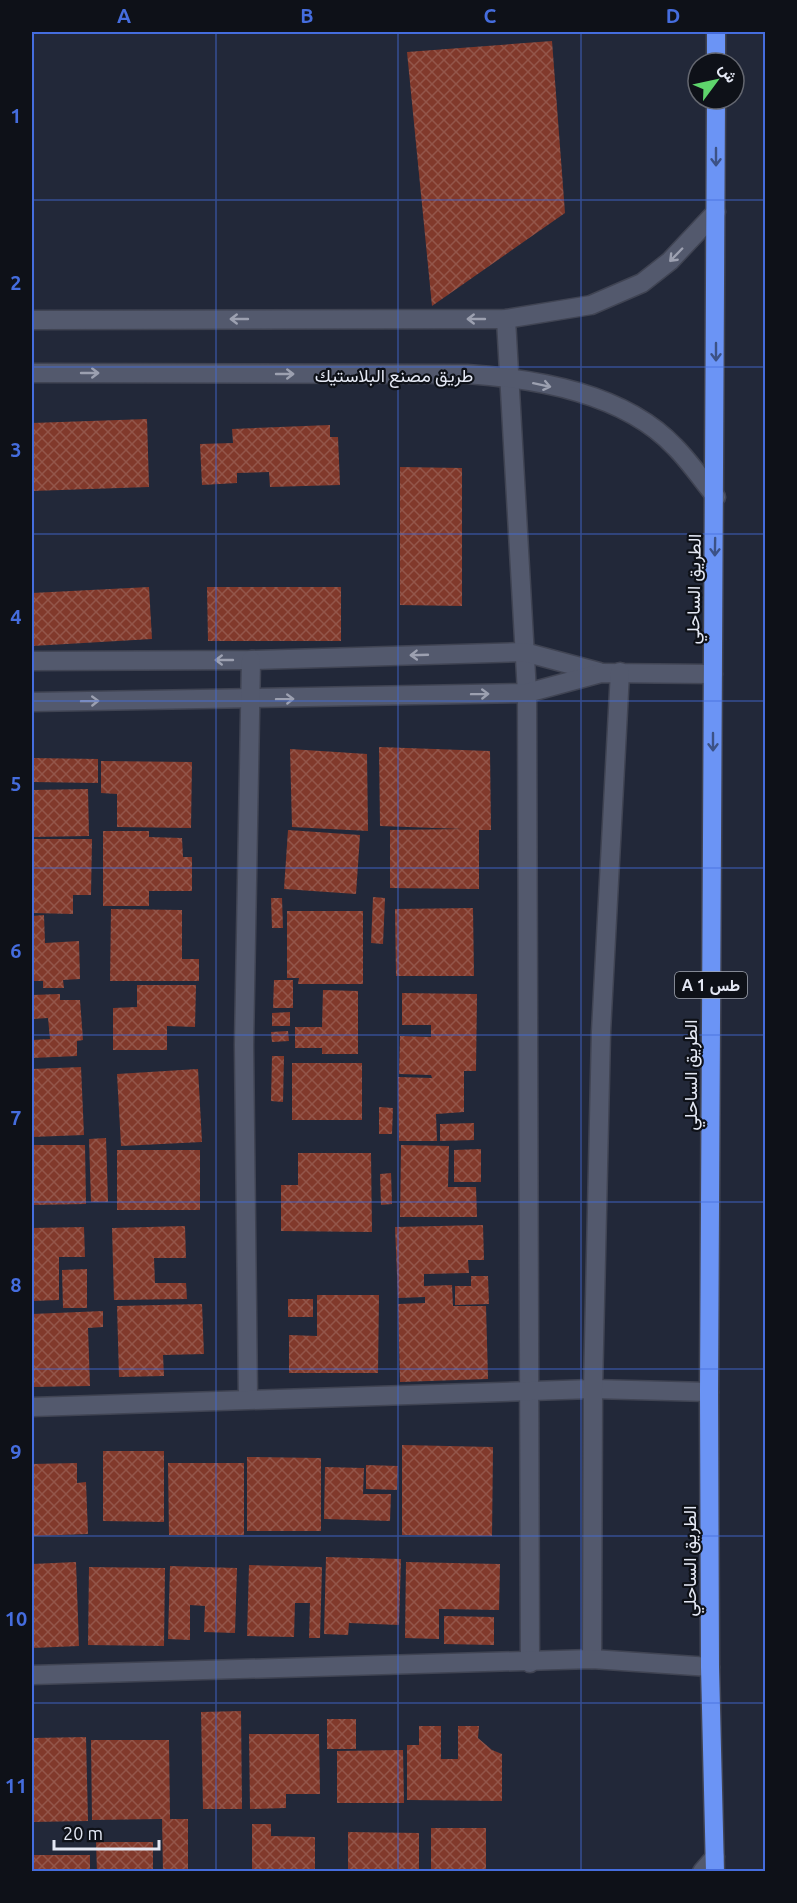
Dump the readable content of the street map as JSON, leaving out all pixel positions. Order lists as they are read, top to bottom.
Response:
{
  "streets": {
    "highway": ["الطريق الساحلي", "A 1 طس"],
    "street": ["طريق مصنع البلاستيك"]
  },
  "crossings": [
    ["طريق مصنع البلاستيك", "الطريق الساحلي"]
  ],
  "one_way": ["الطريق الساحلي"],
  "scale_bar": "20 m",
  "north": "top right",
  "grid": {
    "columns": [
      "A",
      "B",
      "C",
      "D"
    ],
    "rows": [
      "1",
      "2",
      "3",
      "4",
      "5",
      "6",
      "7",
      "8",
      "9",
      "10",
      "11"
    ]
  }
}
